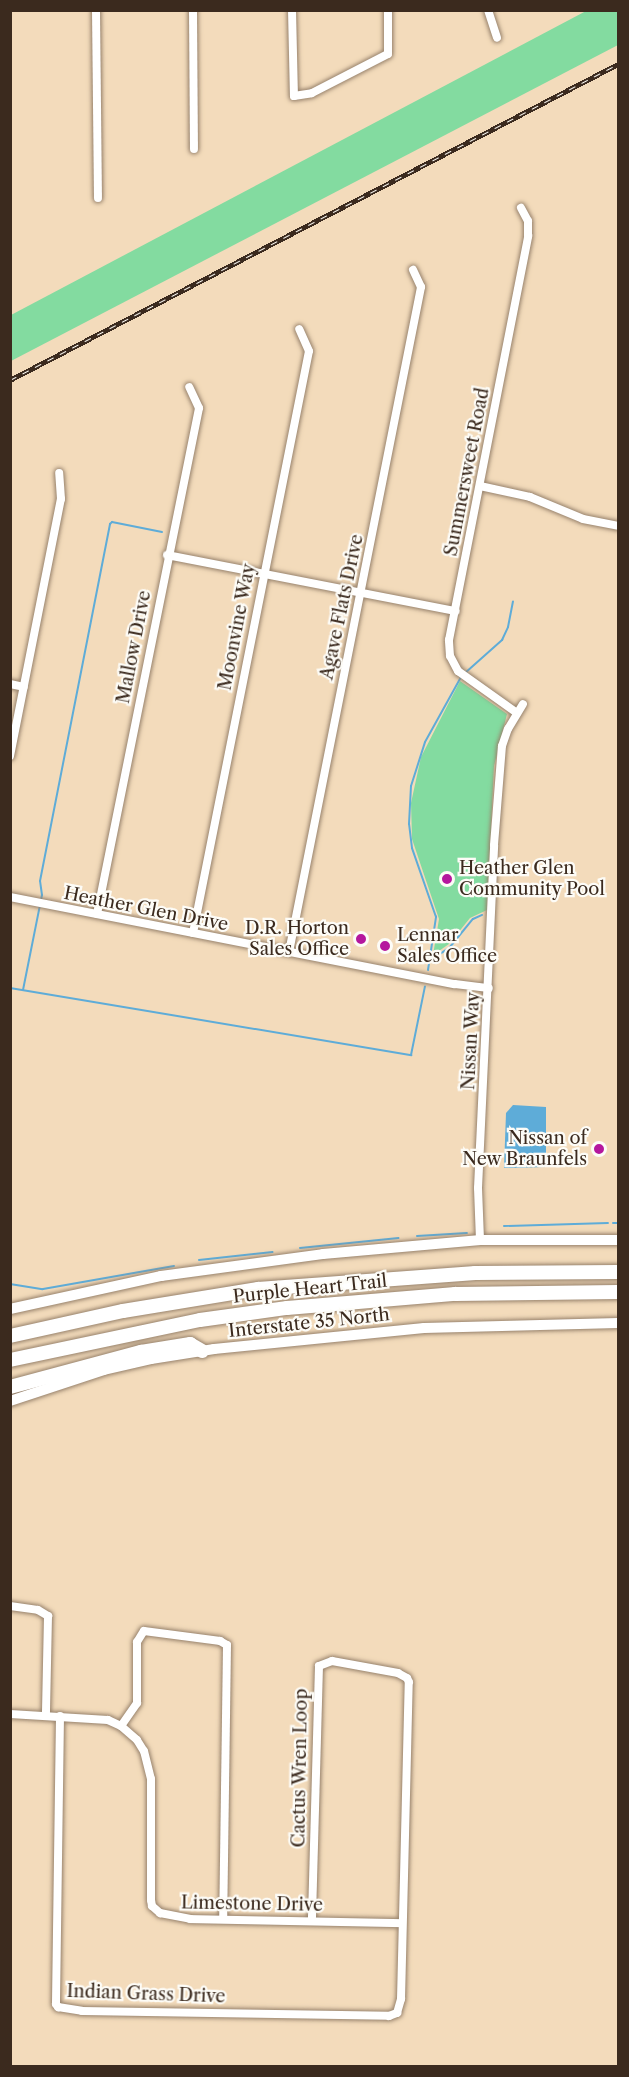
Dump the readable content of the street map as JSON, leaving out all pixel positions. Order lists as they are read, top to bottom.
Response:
{
  "streets": {
    "highway": ["Purple Heart Trail"],
    "main road": ["Interstate 35 North"],
    "street": [
      "Summersweet Road",
      "Agave Flats Drive",
      "Moonvine Way",
      "Mallow Drive",
      "Heather Glen Drive",
      "Nissan Way",
      "Cactus Wren Loop",
      "Limestone Drive",
      "Indian Grass Drive"
    ]
  },
  "crossings": [
    ["Summersweet Road", "Nissan Way"],
    ["Agave Flats Drive", "Heather Glen Drive"],
    ["Moonvine Way", "Heather Glen Drive"],
    ["Mallow Drive", "Heather Glen Drive"],
    ["Heather Glen Drive", "Nissan Way"],
    ["Cactus Wren Loop", "Limestone Drive"],
    ["Cactus Wren Loop", "Indian Grass Drive"],
    ["Limestone Drive", "Indian Grass Drive"]
  ],
  "places": [
    "Heather Glen Community Pool",
    "D.R. Horton Sales Office",
    "Lennar Sales Office",
    "Nissan of New Braunfels"
  ]
}
